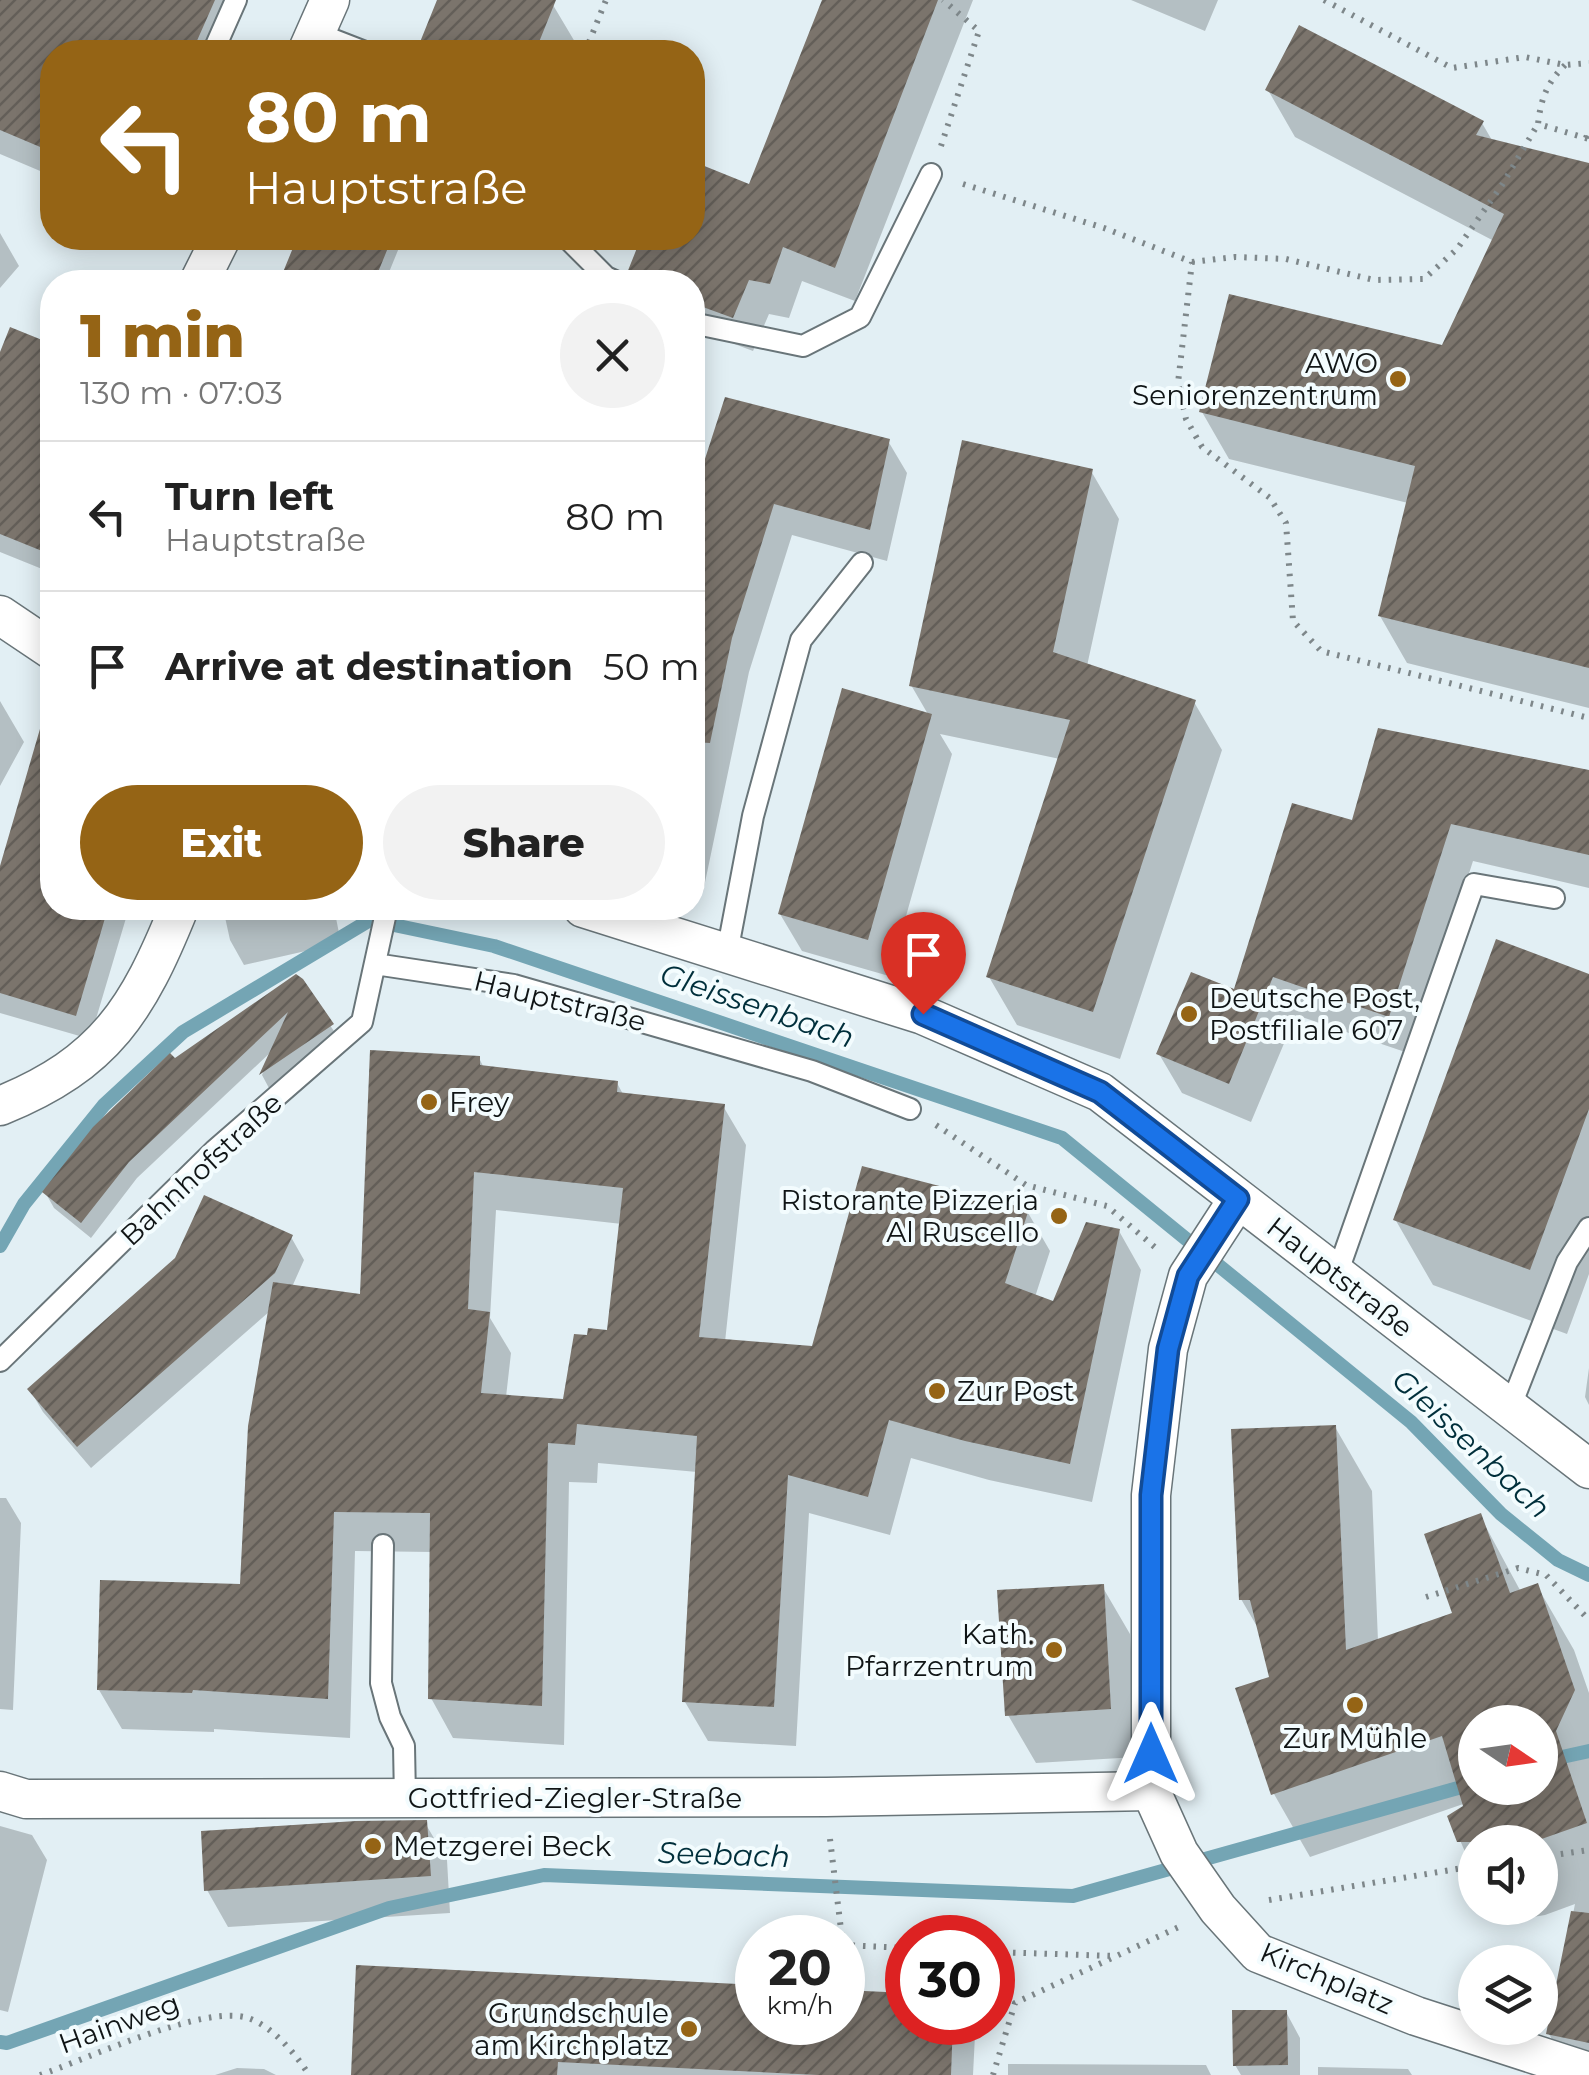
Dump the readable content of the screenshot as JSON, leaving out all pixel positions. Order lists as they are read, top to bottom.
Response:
{
  "streets": {
    "street": ["Hauptstraße", "Gottfried-Ziegler-Straße", "Kirchplatz"],
    "lane": ["Bahnhofstraße"],
    "path": ["Hainweg"]
  },
  "crossings": [
    ["Hauptstraße", "Bahnhofstraße"],
    ["Hauptstraße", "Kirchplatz"],
    ["Gottfried-Ziegler-Straße", "Kirchplatz"]
  ],
  "water": ["Gleissenbach", "Seebach"],
  "places": [
    "AWO Seniorenzentrum",
    "Deutsche Post, Postfiliale 607",
    "Frey",
    "Ristorante Pizzeria Al Ruscello",
    "Zur Post",
    "Kath. Pfarrzentrum",
    "Zur Mühle",
    "Metzgerei Beck",
    "Grundschule am Kirchplatz"
  ],
  "north": "right",
  "page": {
    "turn": ["80 m", "Hauptstraße"],
    "heading": ["1 min", "130 m · 07:03"],
    "list": [
      {
        "name": "Turn left",
        "note": "Hauptstraße",
        "value": "80 m"
      },
      {
        "name": "Arrive at destination",
        "value": "50 m"
      }
    ],
    "buttons": ["Exit", "Share"],
    "speed": "20 km/h",
    "limit": "30"
  }
}
